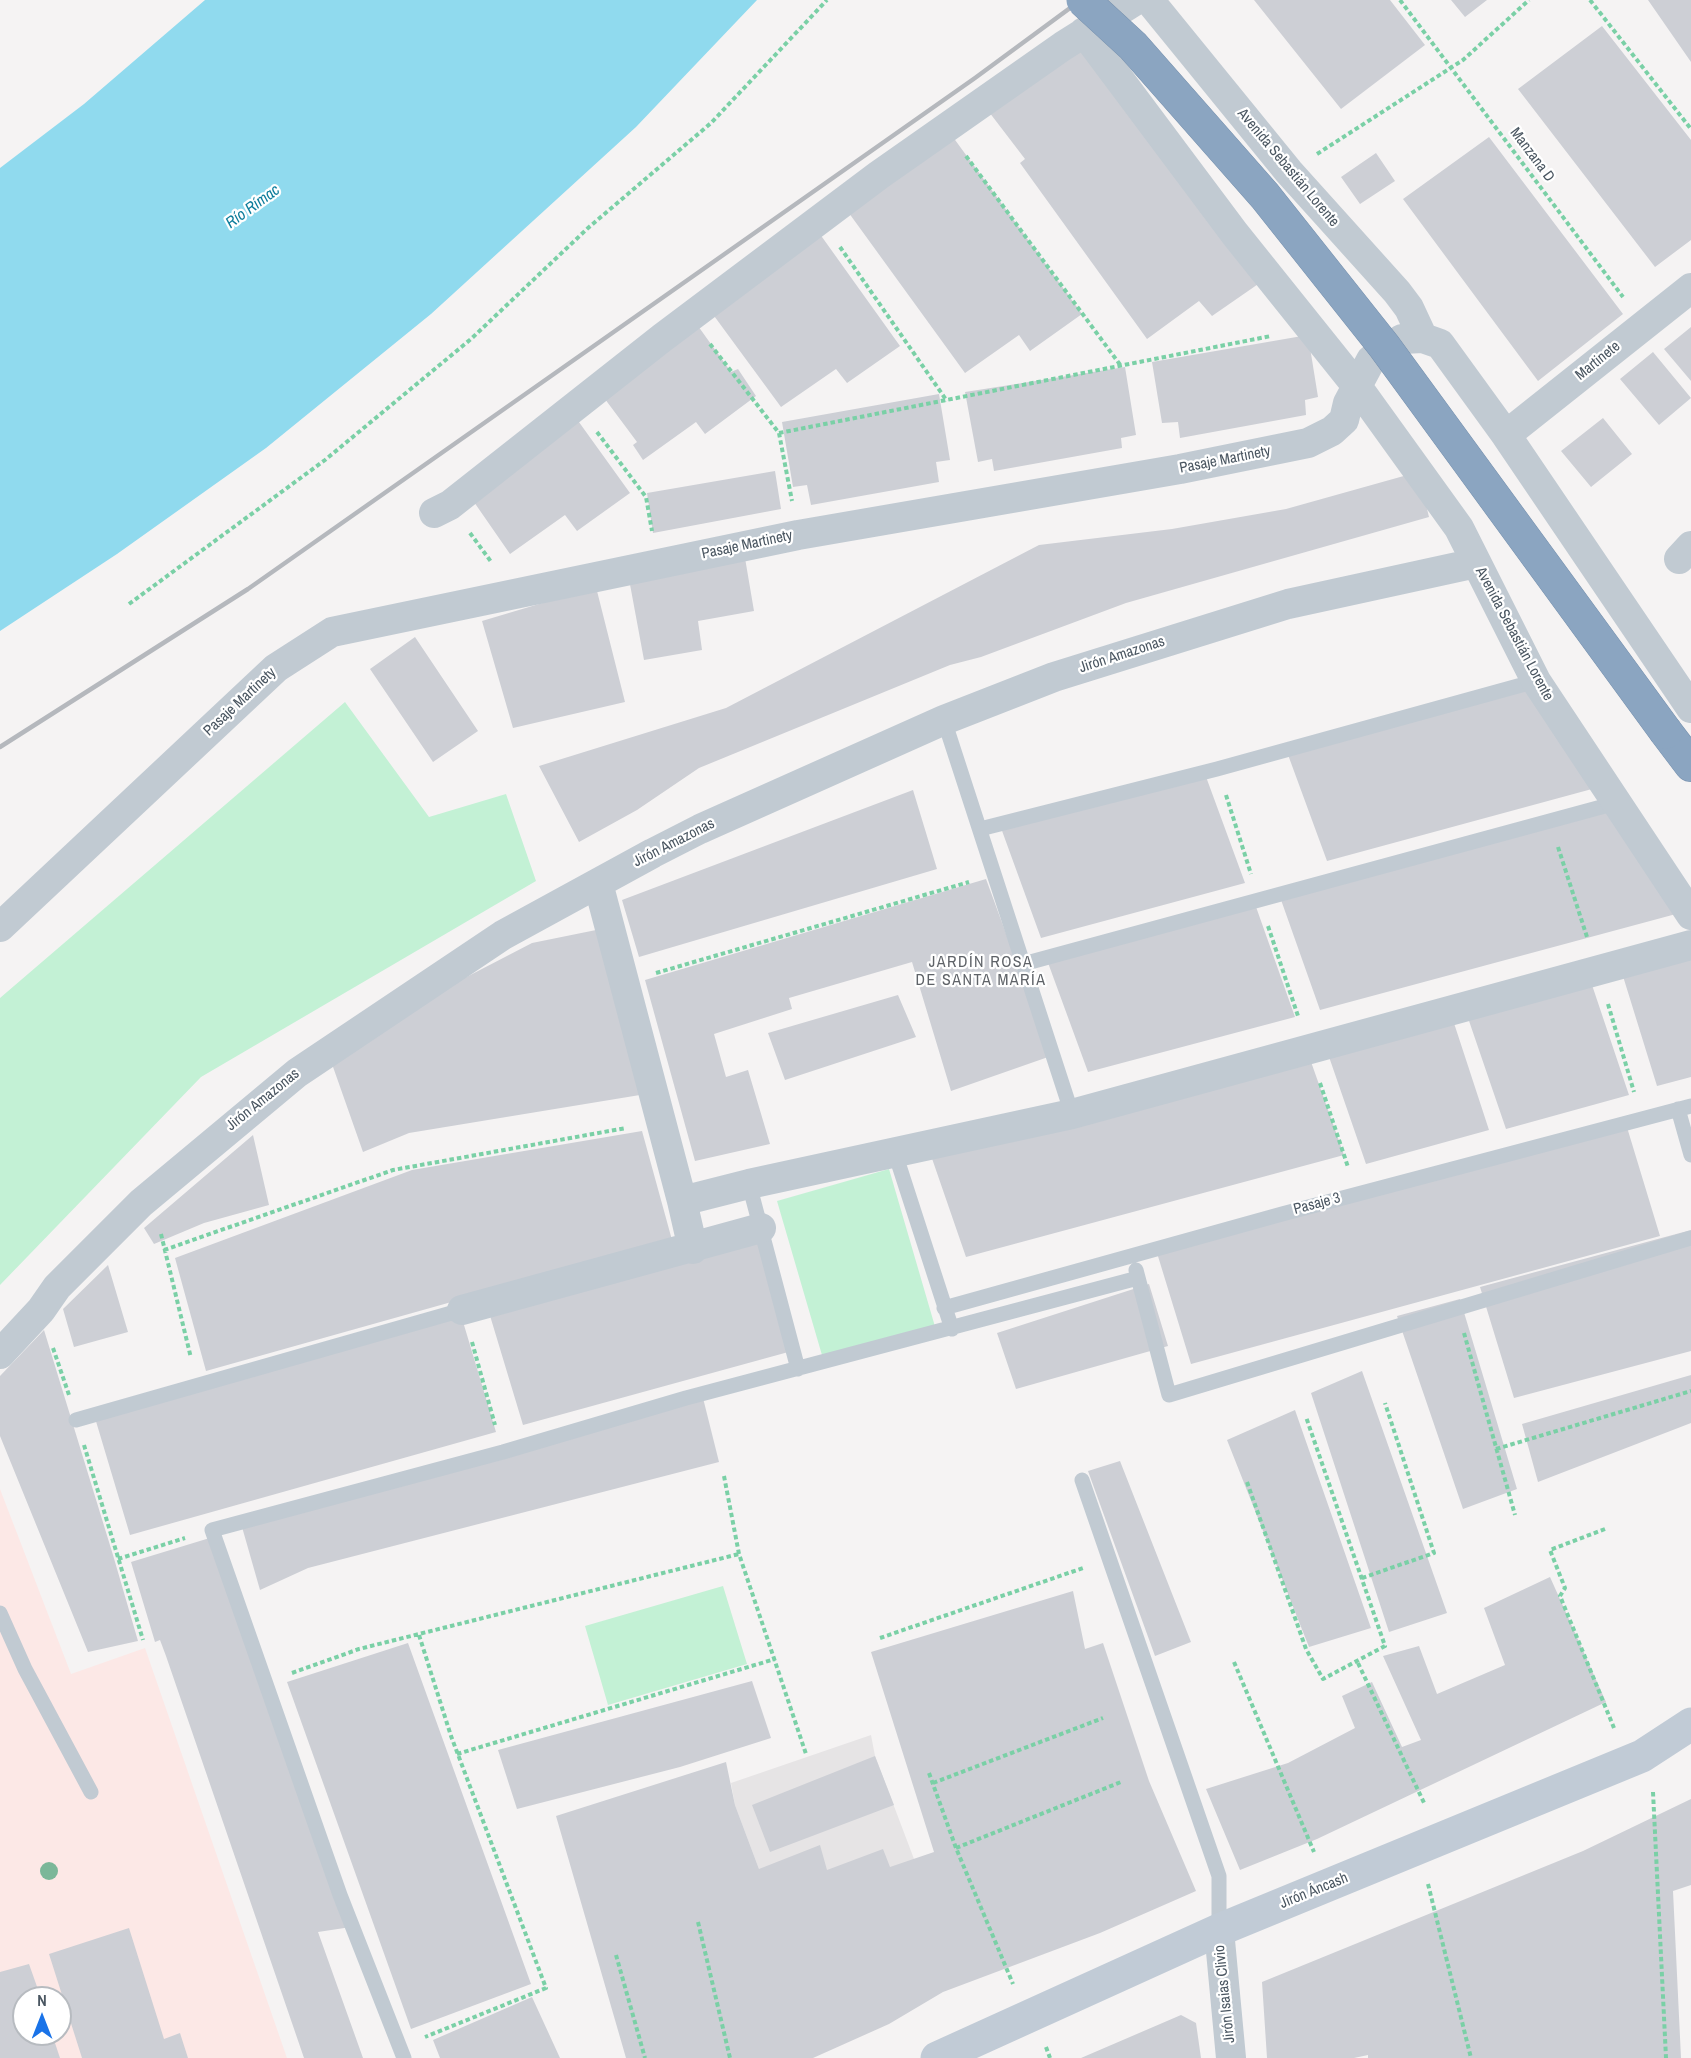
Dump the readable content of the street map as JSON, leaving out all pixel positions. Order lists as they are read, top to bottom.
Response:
{
  "streets": {
    "street": [
      "Avenida Sebastián Lorente",
      "Martinete",
      "Pasaje Martinety",
      "Jirón Amazonas",
      "Jirón Áncash",
      "Jirón Isaias Clivio"
    ],
    "lane": ["Pasaje 3"],
    "path": ["Manzana D"]
  },
  "crossings": [
    ["Manzana D", "Martinete"],
    ["Avenida Sebastián Lorente", "Pasaje Martinety"],
    ["Avenida Sebastián Lorente", "Jirón Amazonas"],
    ["Jirón Áncash", "Jirón Isaias Clivio"]
  ],
  "districts": ["JARDÍN ROSA DE SANTA MARÍA"],
  "water": ["Río Rímac"],
  "north": "top"
}
